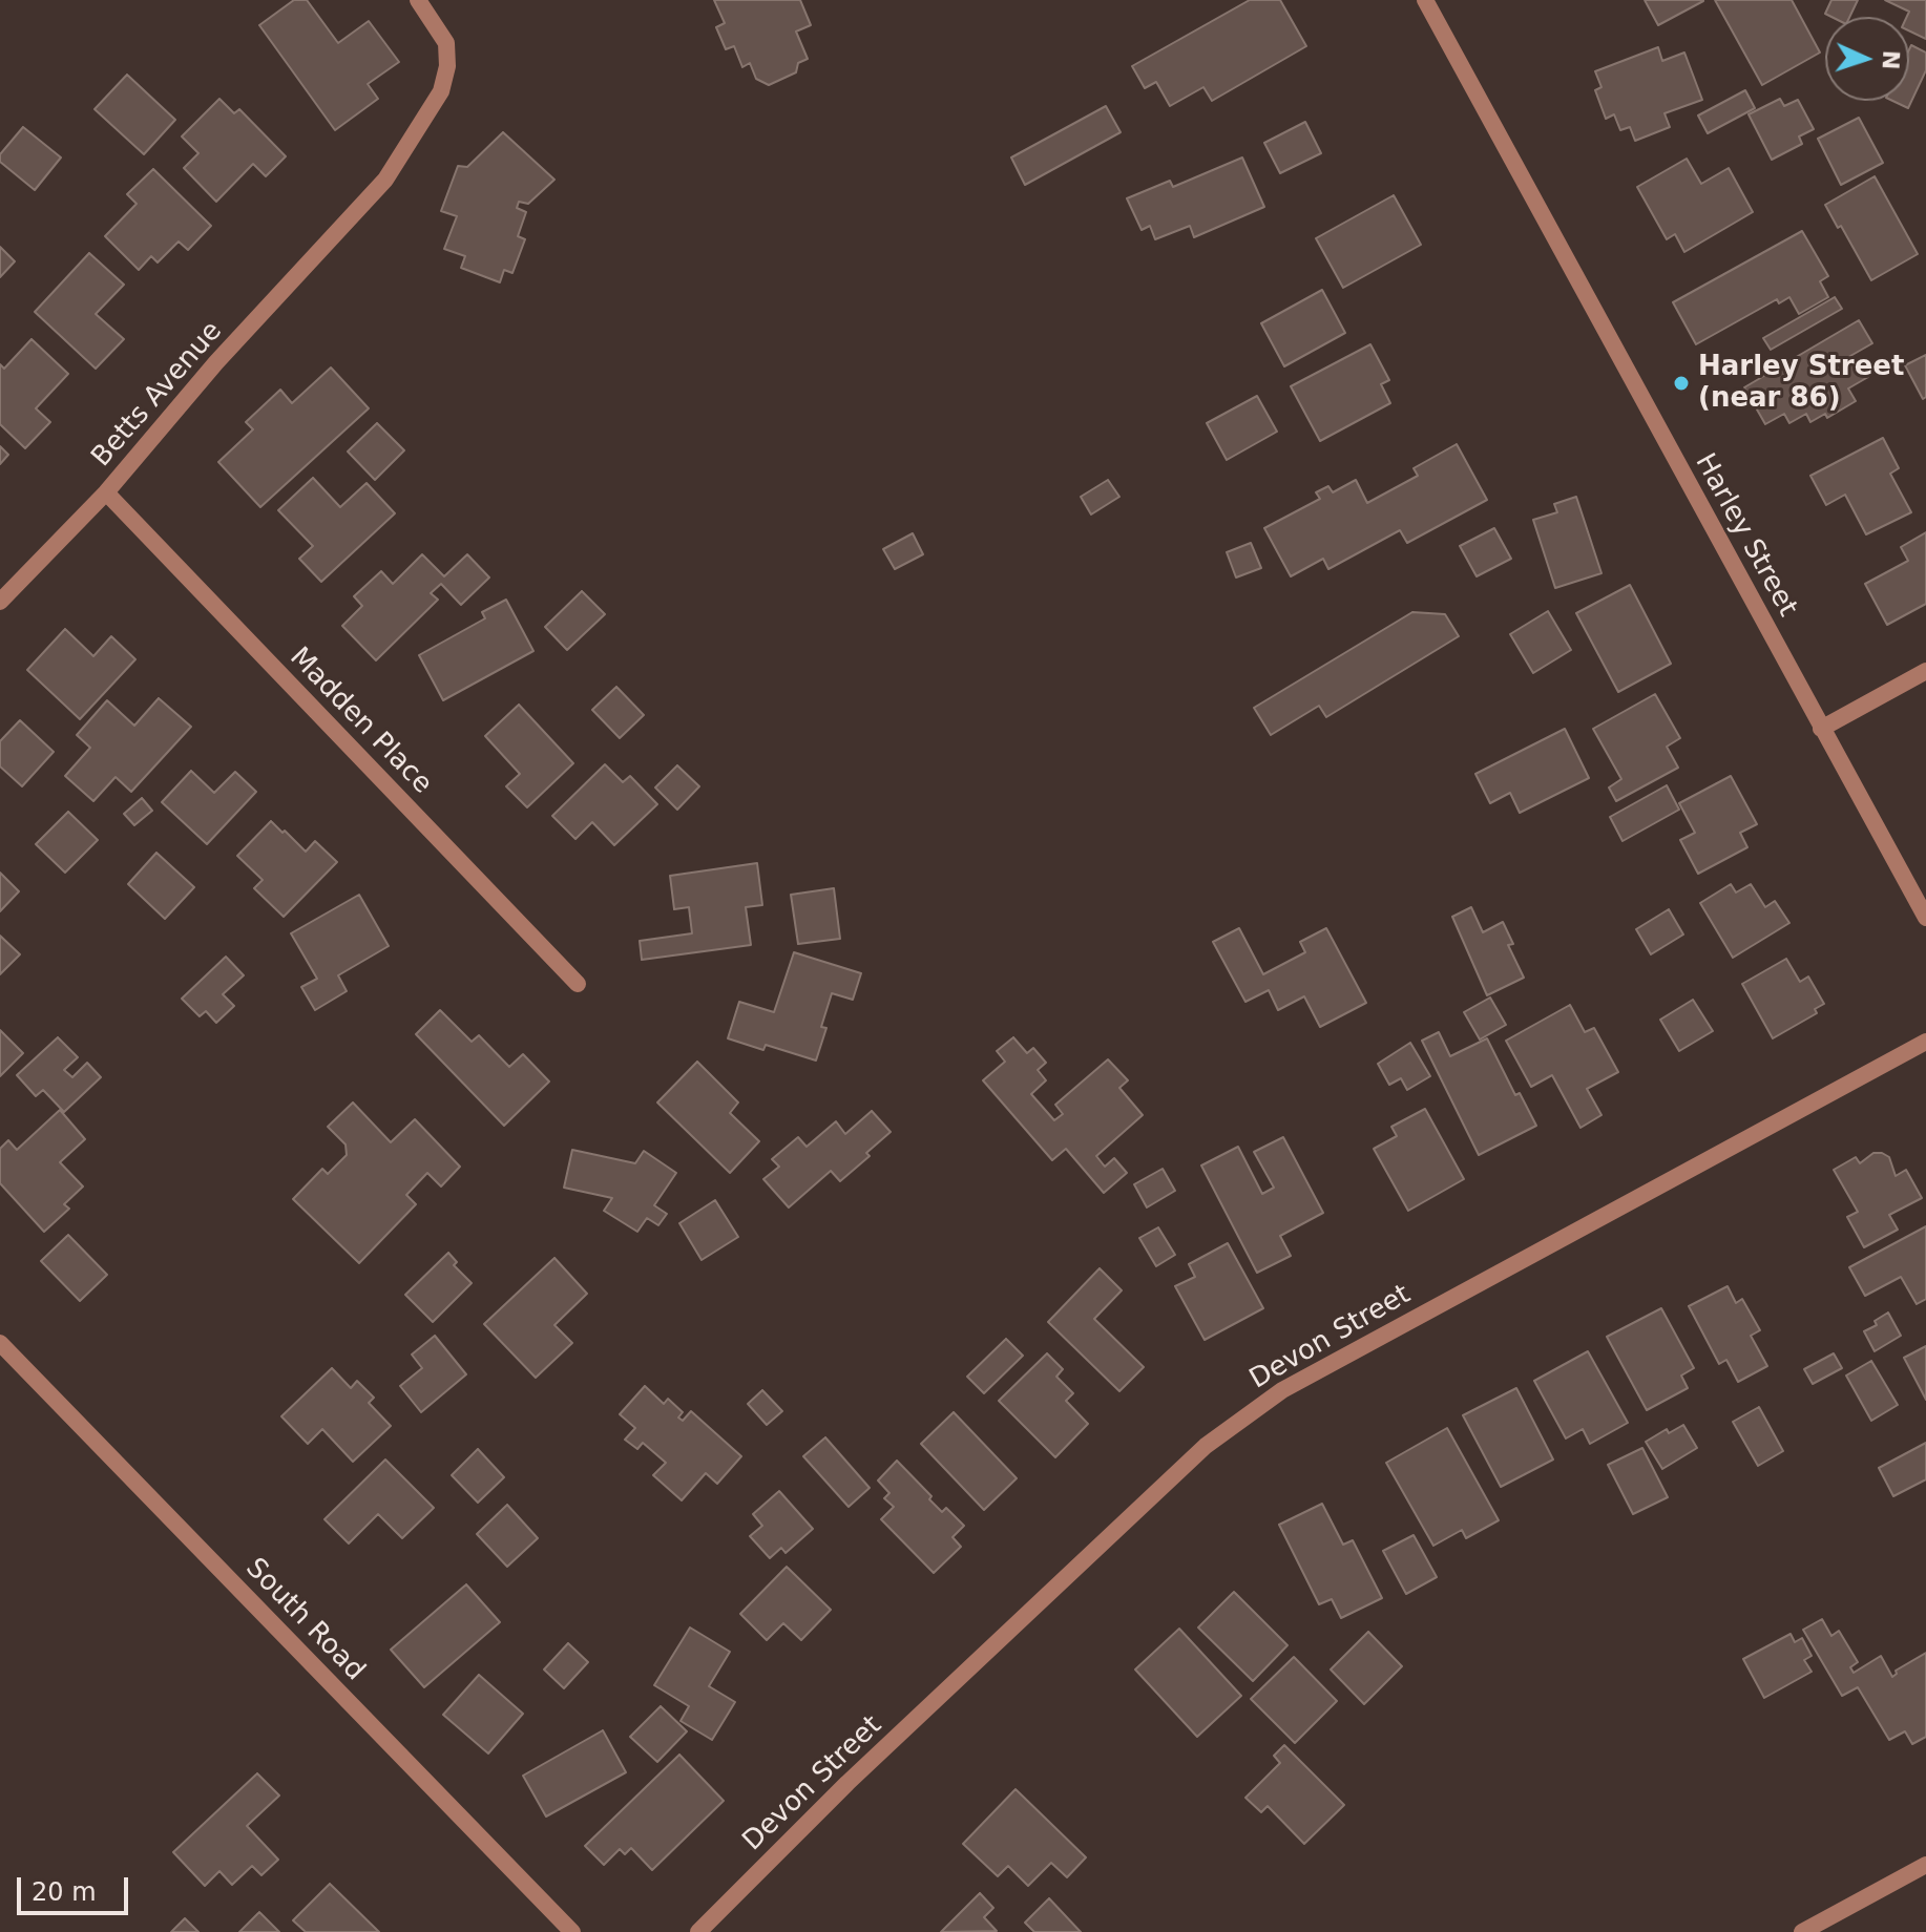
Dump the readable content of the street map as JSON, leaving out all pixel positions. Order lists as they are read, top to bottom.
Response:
{
  "streets": {
    "street": [
      "Betts Avenue",
      "Harley Street",
      "Madden Place",
      "Devon Street",
      "South Road"
    ]
  },
  "crossings": [
    ["Betts Avenue", "Madden Place"]
  ],
  "places": ["Harley Street (near 86)"],
  "scale_bar": "20 m",
  "north": "right"
}
